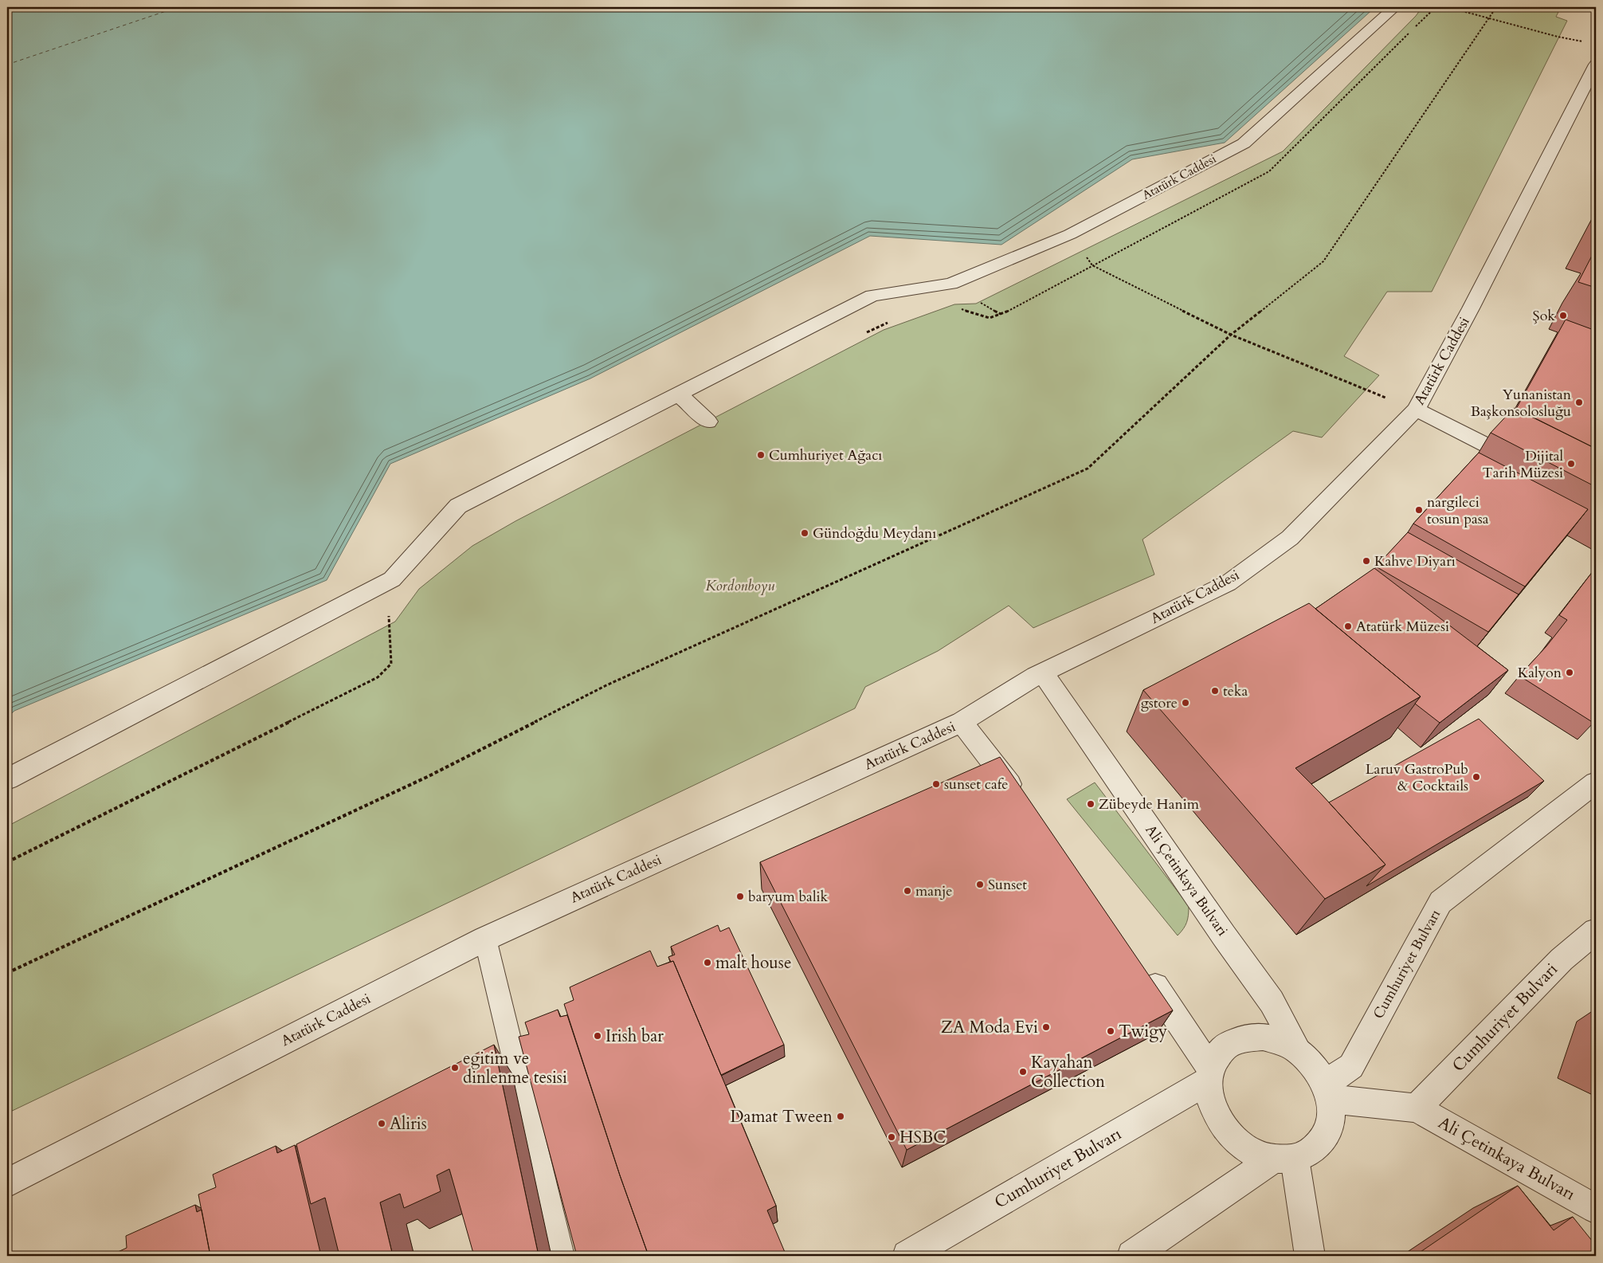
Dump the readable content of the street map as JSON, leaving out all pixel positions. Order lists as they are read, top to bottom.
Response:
{
  "streets": {
    "street": [
      "Atatürk Caddesi",
      "Ali Çetinkaya Bulvari",
      "Cumhuriyet Bulvarı",
      "Cumhuriyet Bulvari",
      "Ali Çetinkaya Bulvarı"
    ]
  },
  "crossings": [
    ["Atatürk Caddesi", "Ali Çetinkaya Bulvari"],
    ["Ali Çetinkaya Bulvari", "Cumhuriyet Bulvarı"],
    ["Cumhuriyet Bulvari", "Ali Çetinkaya Bulvarı"]
  ],
  "parks": ["Kordonboyu"],
  "places": [
    "Şok",
    "Yunanistan Başkonsolosluğu",
    "Cumhuriyet Ağacı",
    "Dijital Tarih Müzesi",
    "nargileci tosun pasa",
    "Gündoğdu Meydanı",
    "Kahve Diyarı",
    "Atatürk Müzesi",
    "Kalyon",
    "teka",
    "gstore",
    "Laruv GastroPub & Cocktails",
    "sunset cafe",
    "Zübeyde Hanim",
    "Sunset",
    "manje",
    "baryum balik",
    "malt house",
    "ZA Moda Evi",
    "Twigy",
    "Irish bar",
    "egitim ve dinlenme tesisi",
    "Kayahan Collection",
    "Damat Tween",
    "Aliris",
    "HSBC"
  ]
}
